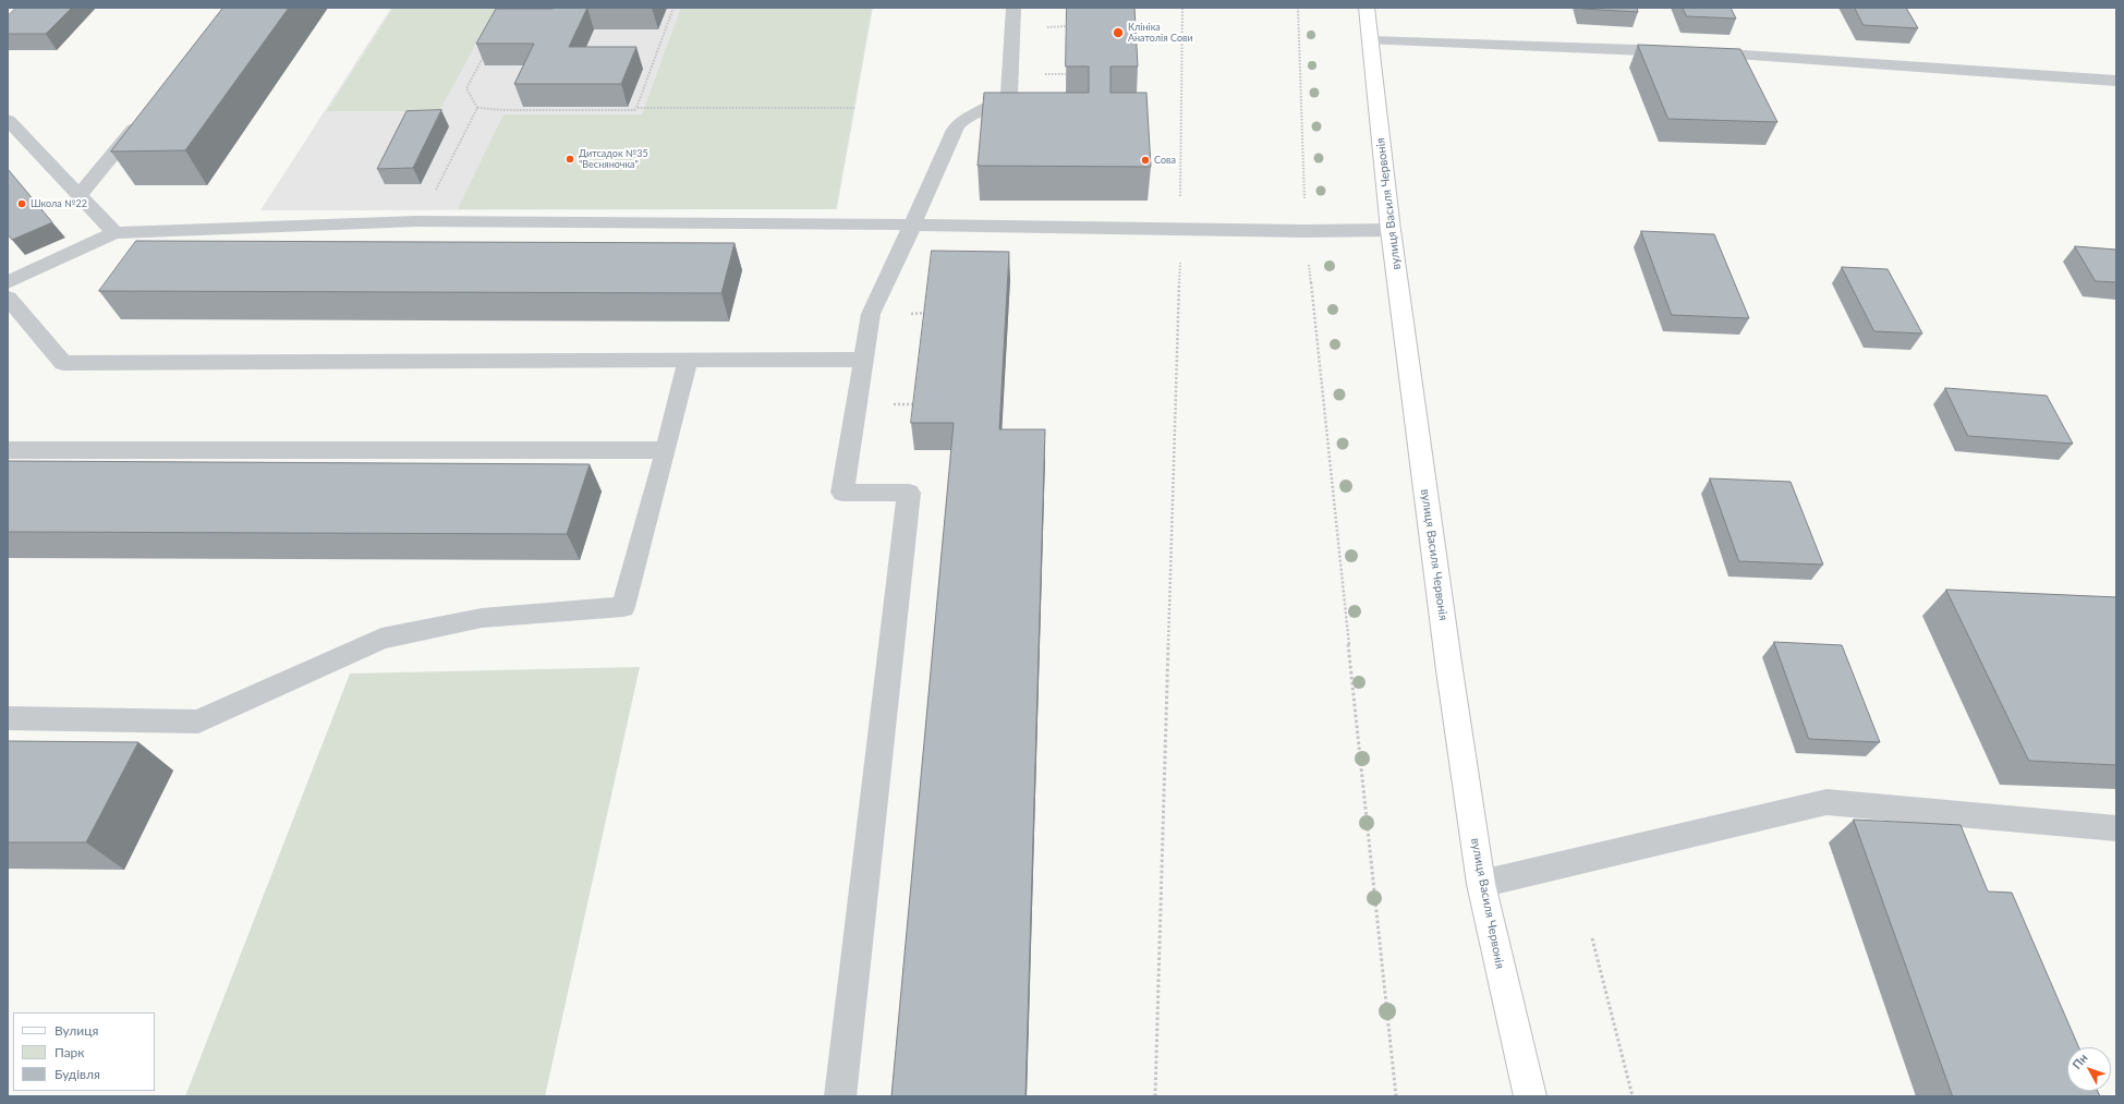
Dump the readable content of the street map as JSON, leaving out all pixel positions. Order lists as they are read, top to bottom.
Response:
{
  "streets": {
    "main road": ["вулиця Василя Червонія"]
  },
  "places": [
    "Клініка Анатолія Сови",
    "Дитсадок №35 \"Весняночка\"",
    "Сова",
    "Школа №22"
  ],
  "legend": ["Вулиця", "Парк", "Будівля"],
  "north": "top left"
}
